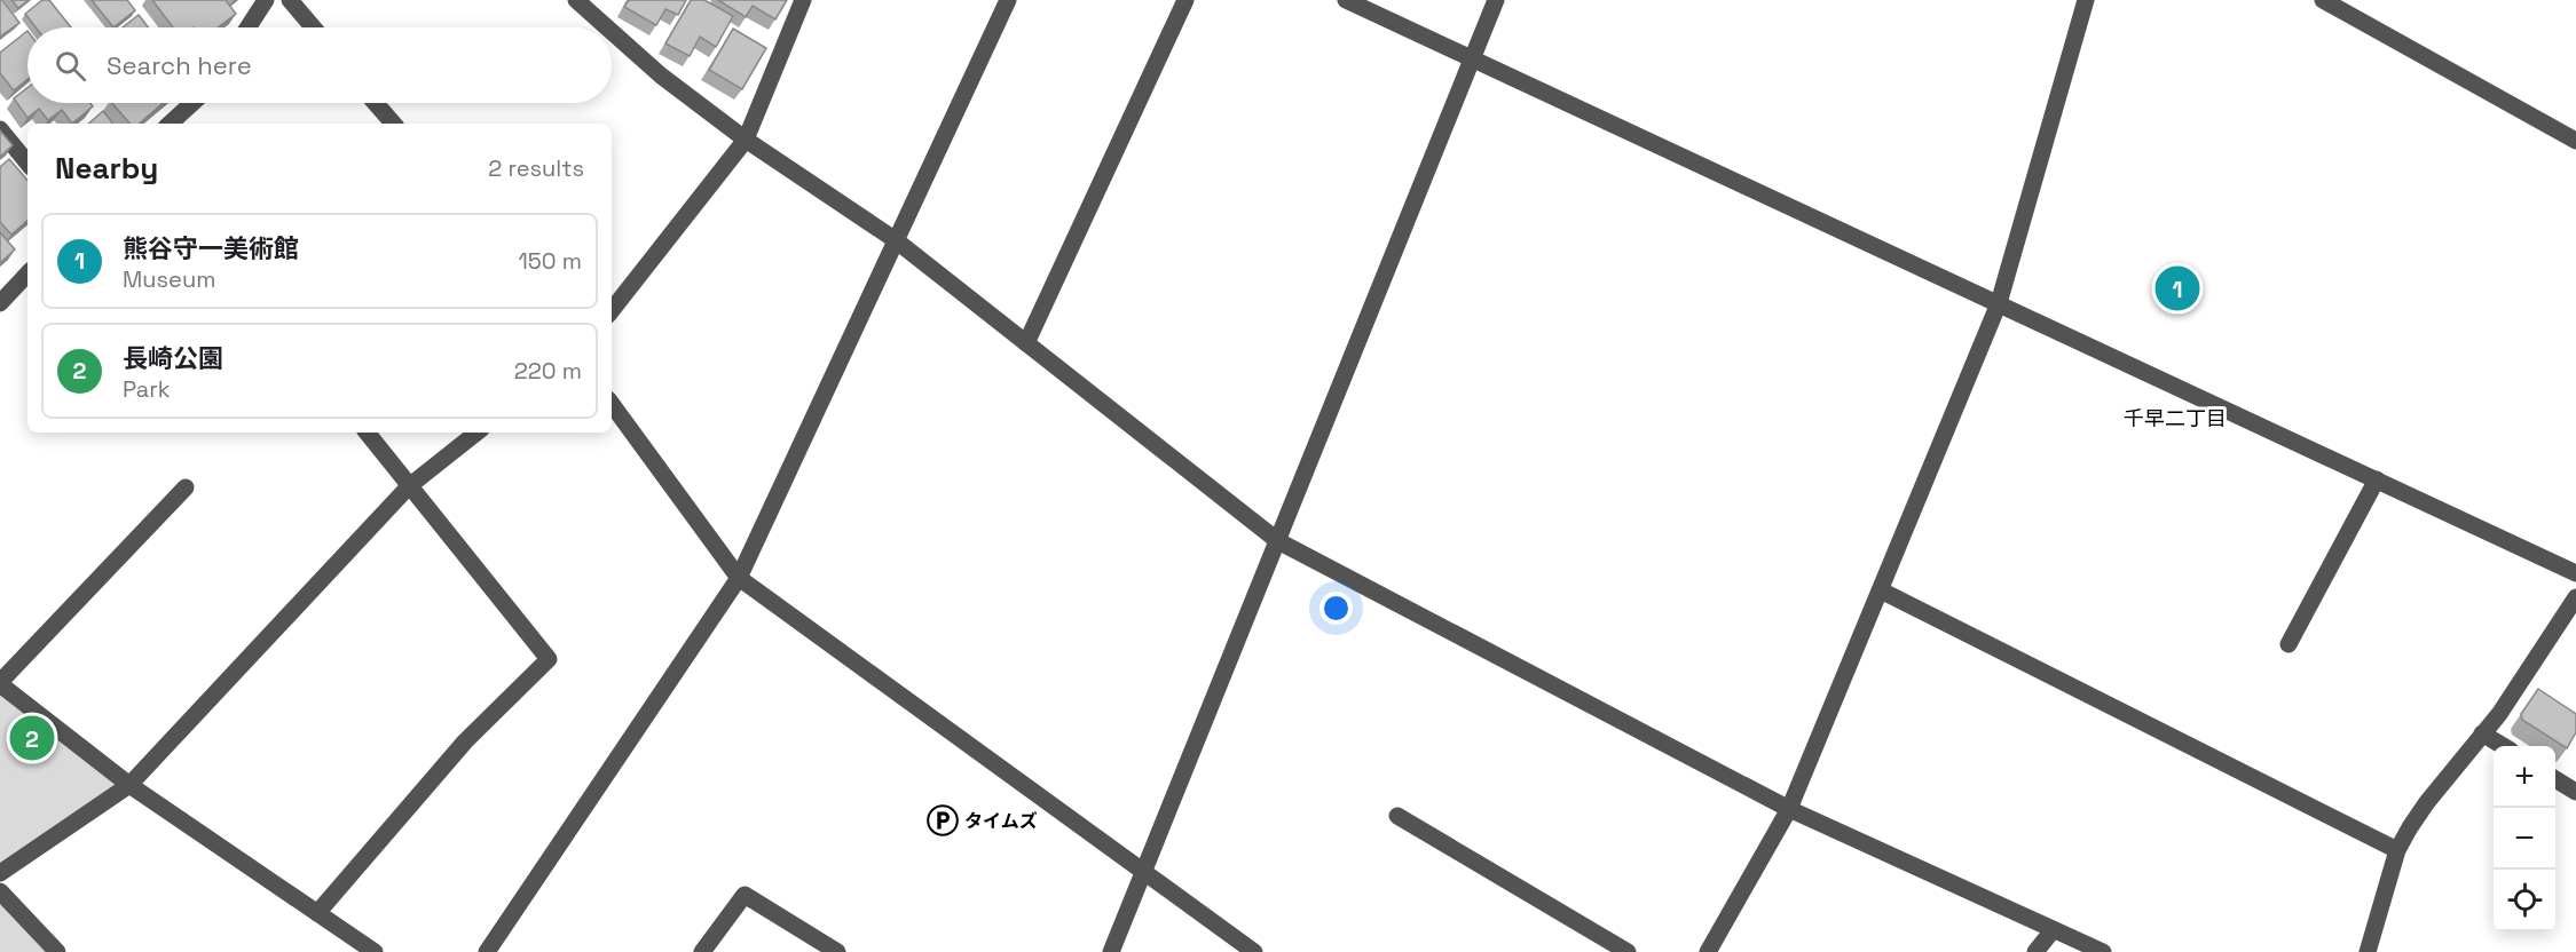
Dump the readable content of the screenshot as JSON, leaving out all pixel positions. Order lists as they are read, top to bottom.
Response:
{
  "districts": ["千早二丁目"],
  "places": {
    "parking": ["タイムズ"]
  },
  "page": {
    "search": "Search here",
    "heading": ["Nearby", "2 results"],
    "list": [
      {
        "mark": "1",
        "name": "熊谷守一美術館",
        "note": "Museum",
        "value": "150 m"
      },
      {
        "mark": "2",
        "name": "長崎公園",
        "note": "Park",
        "value": "220 m"
      }
    ],
    "pins": ["1", "2"],
    "map_buttons": ["+", "−"]
  }
}
